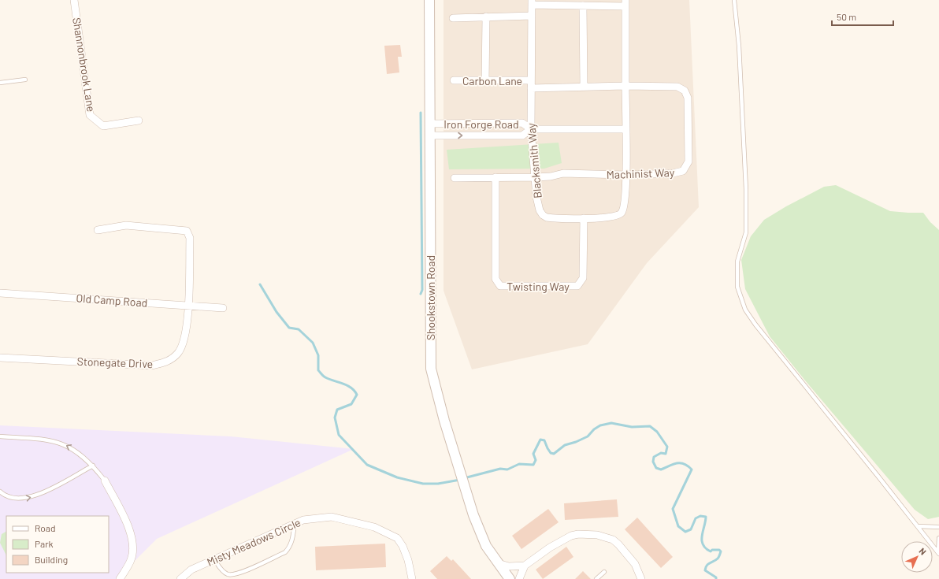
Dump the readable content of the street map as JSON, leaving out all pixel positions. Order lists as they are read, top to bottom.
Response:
{
  "streets": {
    "street": [
      "Shannonbrook Lane",
      "Carbon Lane",
      "Iron Forge Road",
      "Blacksmith Way",
      "Machinist Way",
      "Twisting Way",
      "Shookstown Road",
      "Old Camp Road",
      "Stonegate Drive",
      "Misty Meadows Circle"
    ]
  },
  "crossings": [
    ["Carbon Lane", "Blacksmith Way"],
    ["Carbon Lane", "Machinist Way"],
    ["Iron Forge Road", "Blacksmith Way"],
    ["Iron Forge Road", "Shookstown Road"],
    ["Blacksmith Way", "Machinist Way"],
    ["Blacksmith Way", "Twisting Way"],
    ["Machinist Way", "Twisting Way"],
    ["Old Camp Road", "Stonegate Drive"]
  ],
  "legend": ["Road", "Park", "Building"],
  "scale_bar": "50 m",
  "north": "top right"
}
